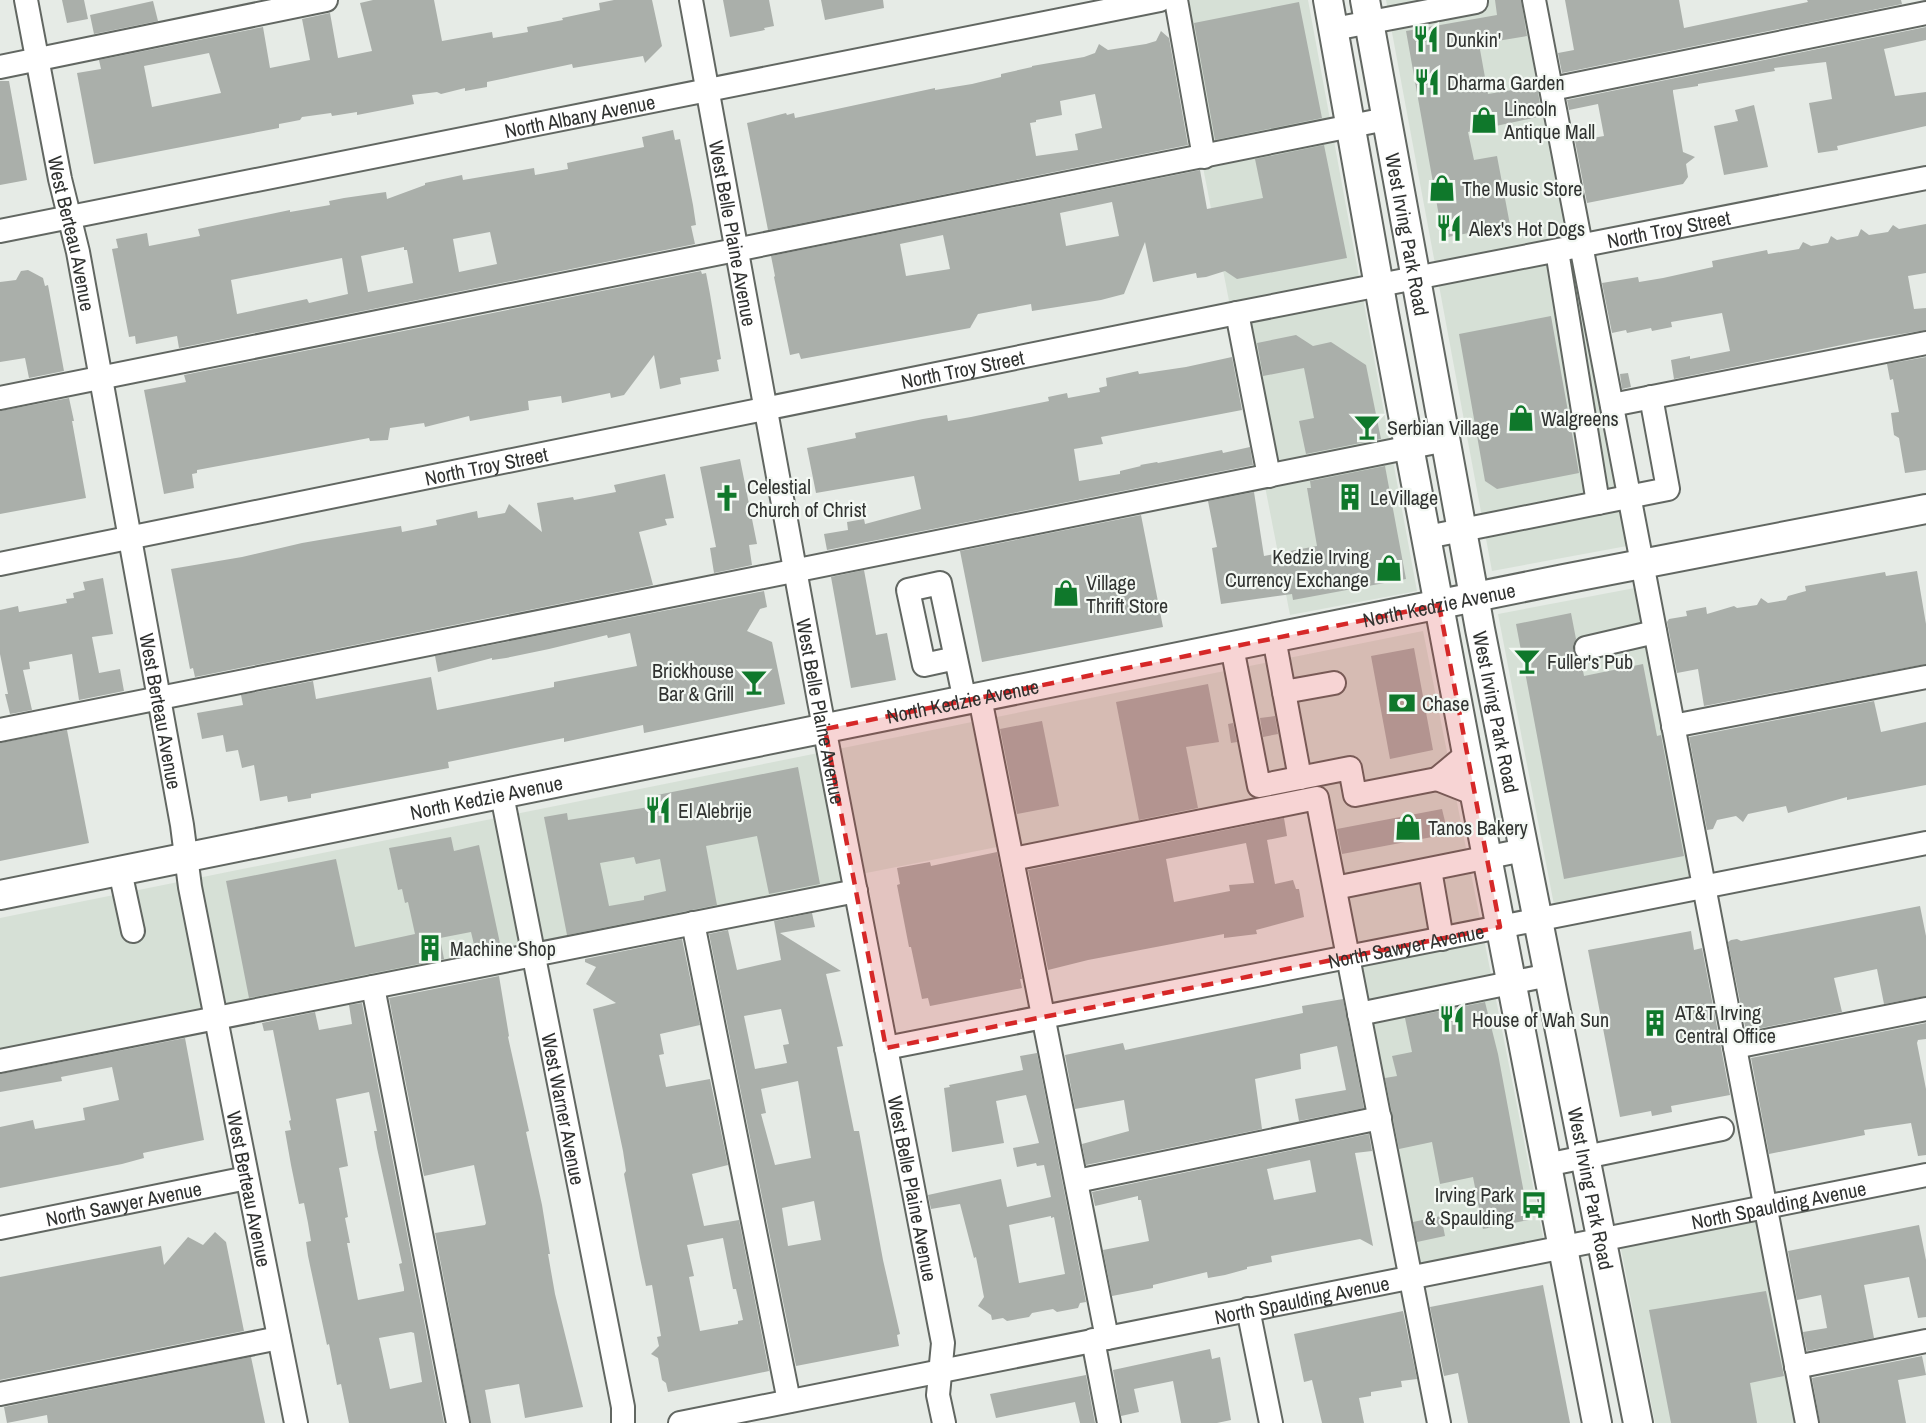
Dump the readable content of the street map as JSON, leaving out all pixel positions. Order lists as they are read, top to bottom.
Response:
{
  "streets": {
    "main road": ["West Irving Park Road", "North Kedzie Avenue"],
    "street": [
      "North Albany Avenue",
      "North Troy Street",
      "West Berteau Avenue",
      "West Belle Plaine Avenue",
      "North Sawyer Avenue",
      "West Warner Avenue",
      "North Spaulding Avenue"
    ]
  },
  "crossings": [
    ["North Albany Avenue", "West Berteau Avenue"],
    ["North Albany Avenue", "West Belle Plaine Avenue"],
    ["North Troy Street", "West Berteau Avenue"],
    ["North Troy Street", "West Belle Plaine Avenue"],
    ["North Troy Street", "West Irving Park Road"],
    ["West Berteau Avenue", "North Kedzie Avenue"],
    ["West Berteau Avenue", "North Sawyer Avenue"],
    ["West Belle Plaine Avenue", "North Kedzie Avenue"],
    ["West Belle Plaine Avenue", "North Sawyer Avenue"],
    ["West Belle Plaine Avenue", "North Spaulding Avenue"],
    ["West Irving Park Road", "North Kedzie Avenue"],
    ["West Irving Park Road", "North Sawyer Avenue"],
    ["West Irving Park Road", "North Spaulding Avenue"],
    ["North Kedzie Avenue", "West Warner Avenue"]
  ],
  "places": {
    "restaurant": [
      "Dunkin'",
      "Dharma Garden",
      "Alex's Hot Dogs",
      "El Alebrije",
      "House of Wah Sun"
    ],
    "shop": [
      "Lincoln Antique Mall",
      "The Music Store",
      "Walgreens",
      "Kedzie Irving Currency Exchange",
      "Village Thrift Store",
      "Tanos Bakery"
    ],
    "bar": ["Serbian Village", "Fuller's Pub", "Brickhouse Bar & Grill"],
    "building": ["LeVillage", "Machine Shop", "AT&T Irving Central Office"],
    "church": ["Celestial Church of Christ"],
    "bank": ["Chase"],
    "bus stop": ["Irving Park & Spaulding"]
  }
}
